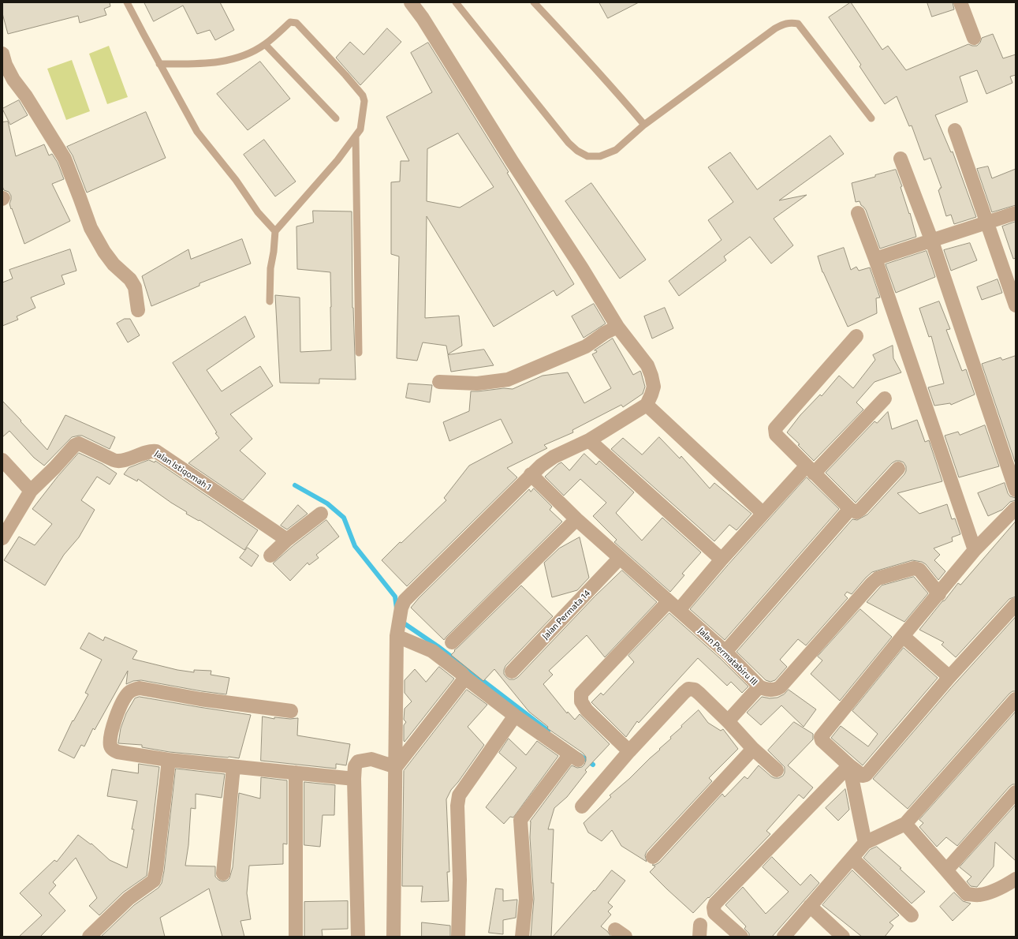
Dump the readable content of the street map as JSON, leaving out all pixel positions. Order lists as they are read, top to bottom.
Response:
{
  "streets": {
    "street": ["Jalan Istiqomah 1", "Jalan Permata 14", "Jalan Permatabiru III"]
  },
  "crossings": [
    ["Jalan Permata 14", "Jalan Permatabiru III"]
  ]
}
